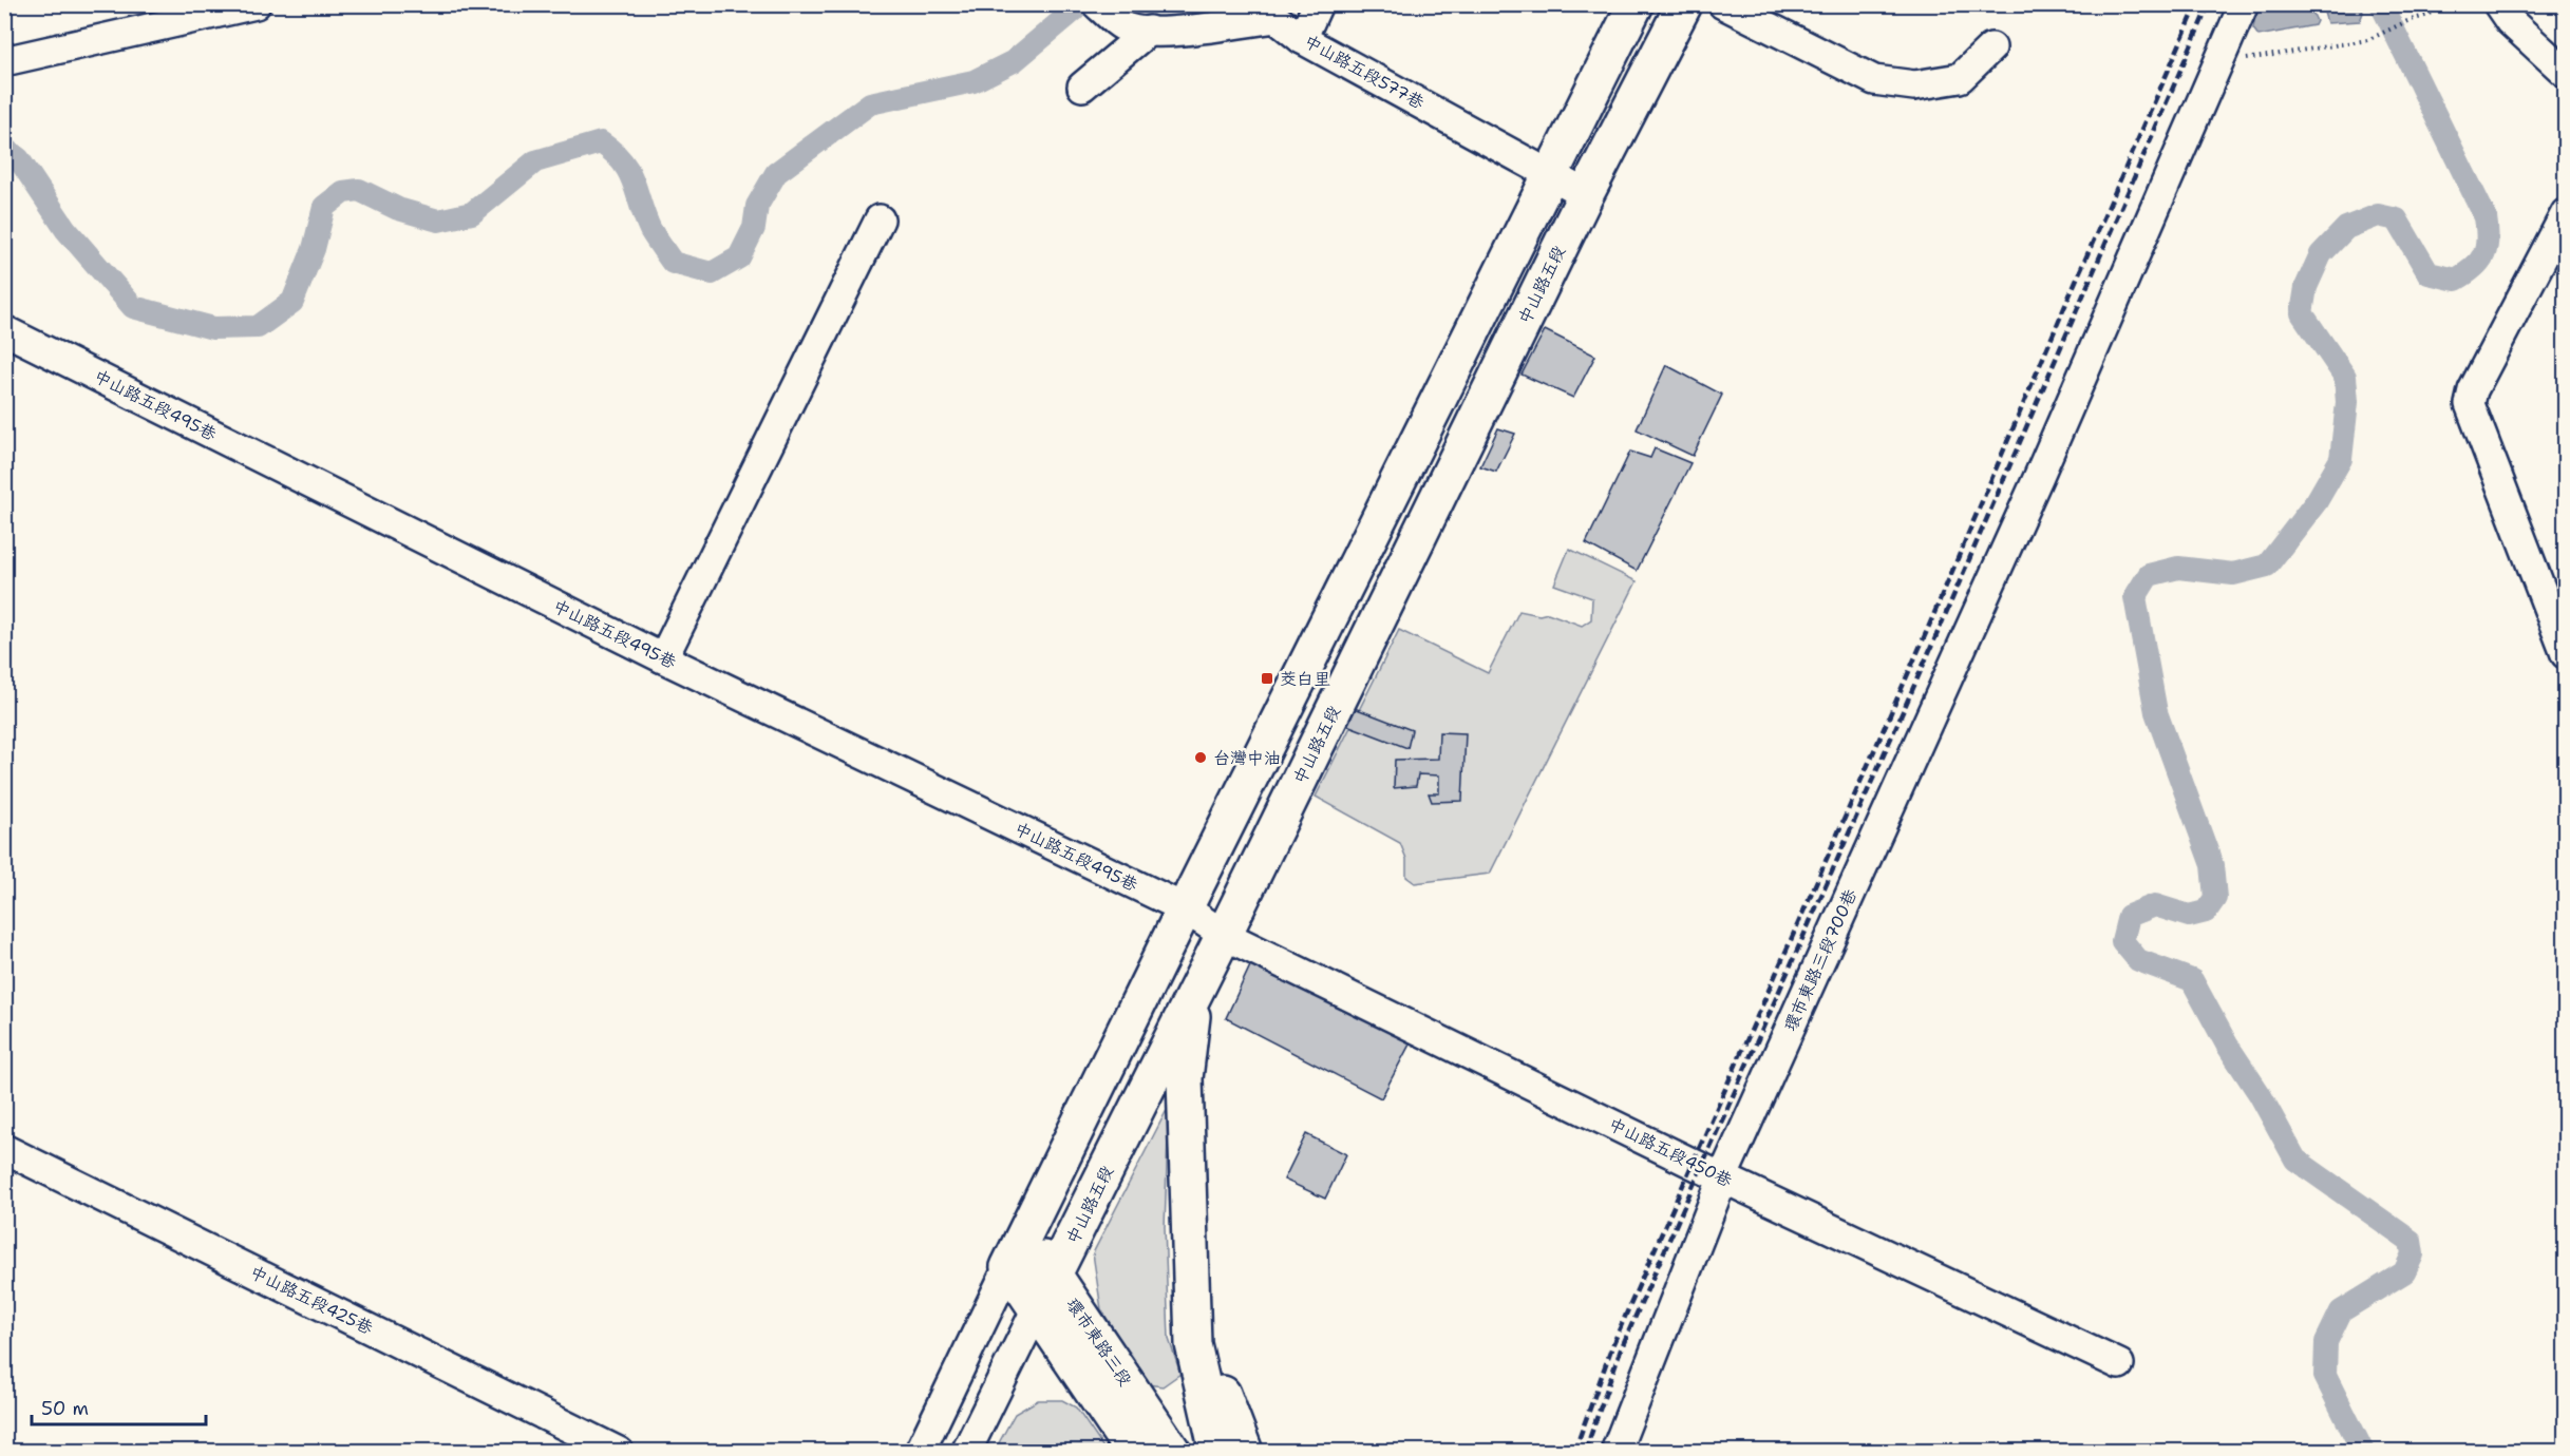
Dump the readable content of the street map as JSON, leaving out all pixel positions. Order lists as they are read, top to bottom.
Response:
{
  "streets": {
    "main road": ["中山路五段", "環市東路三段"],
    "street": [
      "中山路五段577巷",
      "中山路五段495巷",
      "環市東路三段700巷",
      "中山路五段450巷",
      "中山路五段425巷"
    ]
  },
  "crossings": [
    ["中山路五段577巷", "中山路五段"],
    ["中山路五段", "中山路五段495巷"],
    ["中山路五段", "中山路五段450巷"],
    ["中山路五段", "環市東路三段"],
    ["中山路五段495巷", "中山路五段450巷"],
    ["環市東路三段700巷", "中山路五段450巷"]
  ],
  "places": {
    "transit": ["茭白里"],
    "other": ["台灣中油"]
  },
  "scale_bar": "50 m"
}
